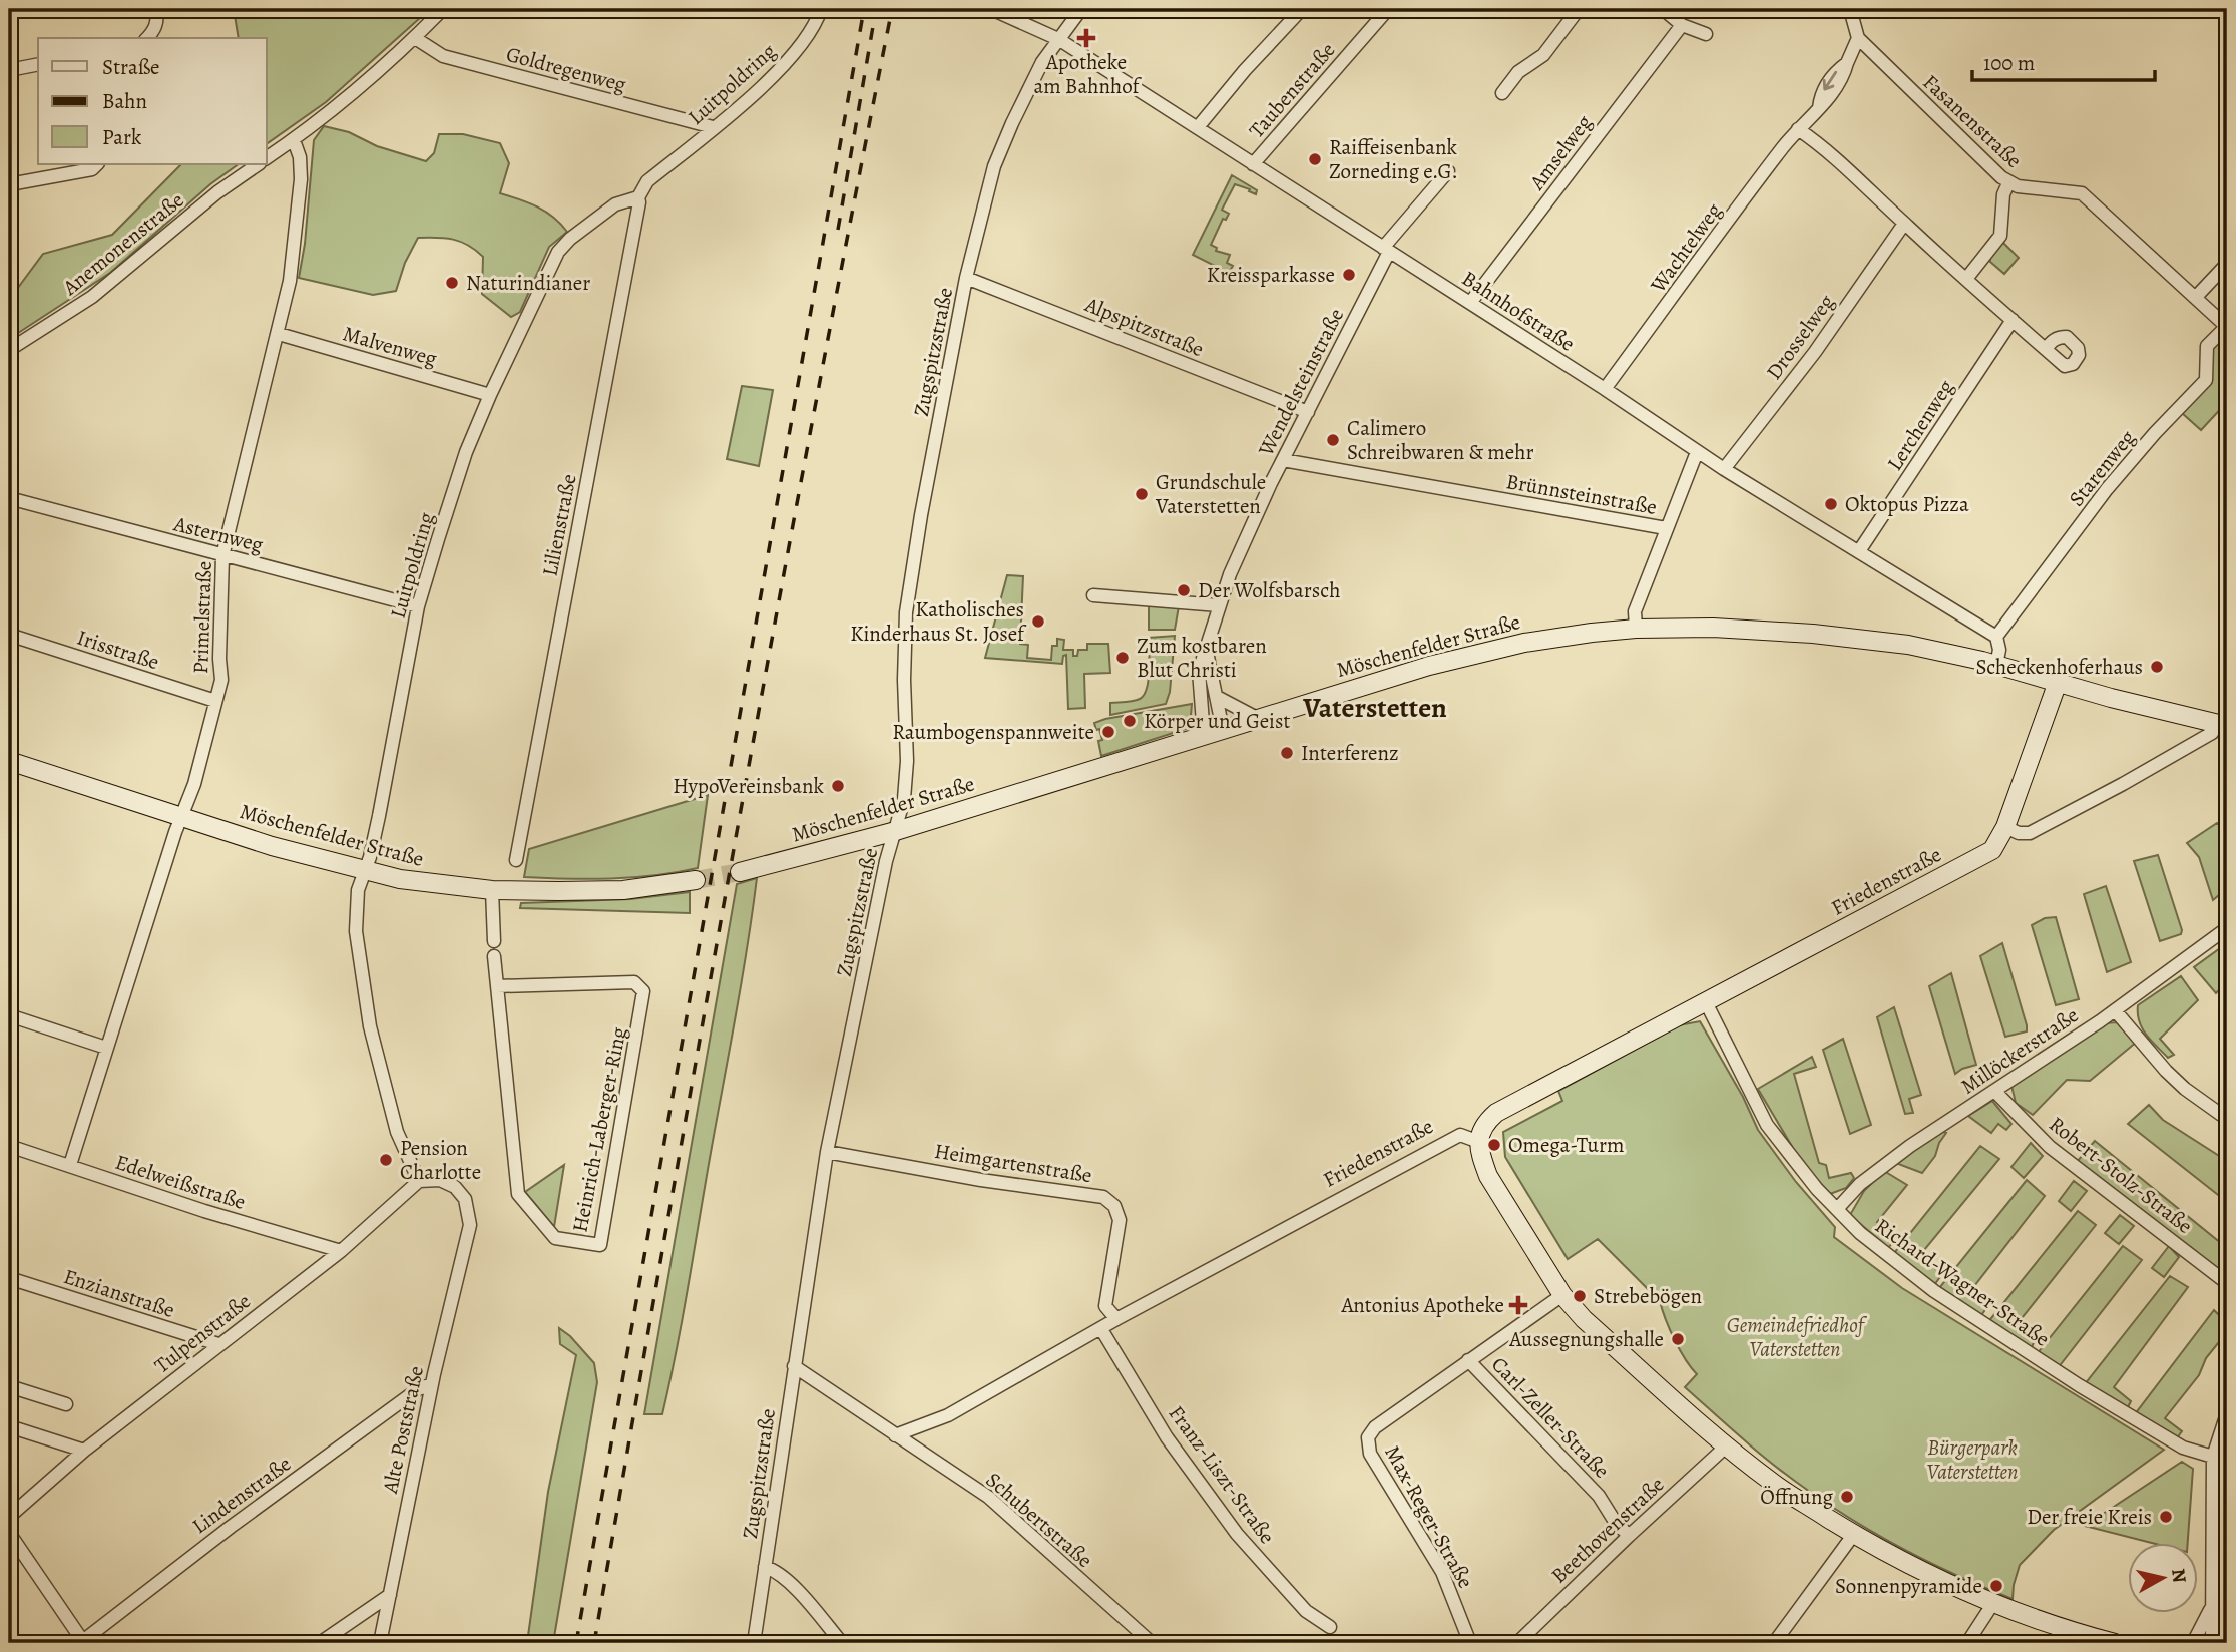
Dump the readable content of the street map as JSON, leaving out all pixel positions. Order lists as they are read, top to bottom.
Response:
{
  "streets": {
    "street": [
      "Goldregenweg",
      "Luitpoldring",
      "Taubenstraße",
      "Fasanenstraße",
      "Amselweg",
      "Anemonenstraße",
      "Wachtelweg",
      "Bahnhofstraße",
      "Alpspitzstraße",
      "Drosselweg",
      "Malvenweg",
      "Zugspitzstraße",
      "Wendelsteinstraße",
      "Lerchenweg",
      "Starenweg",
      "Brünnsteinstraße",
      "Lilienstraße",
      "Asternweg",
      "Primelstraße",
      "Möschenfelder Straße",
      "Irisstraße",
      "Friedenstraße",
      "Millöckerstraße",
      "Heinrich-Laberger-Ring",
      "Heimgartenstraße",
      "Robert-Stolz-Straße",
      "Edelweißstraße",
      "Richard-Wagner-Straße",
      "Enzianstraße",
      "Tulpenstraße",
      "Carl-Zeller-Straße",
      "Alte Poststraße",
      "Franz-Liszt-Straße",
      "Lindenstraße",
      "Max-Reger-Straße",
      "Schubertstraße",
      "Beethovenstraße"
    ]
  },
  "crossings": [
    ["Goldregenweg", "Luitpoldring"],
    ["Luitpoldring", "Malvenweg"],
    ["Luitpoldring", "Lilienstraße"],
    ["Luitpoldring", "Asternweg"],
    ["Luitpoldring", "Möschenfelder Straße"],
    ["Luitpoldring", "Tulpenstraße"],
    ["Luitpoldring", "Alte Poststraße"],
    ["Taubenstraße", "Bahnhofstraße"],
    ["Fasanenstraße", "Wachtelweg"],
    ["Fasanenstraße", "Starenweg"],
    ["Amselweg", "Bahnhofstraße"],
    ["Wachtelweg", "Bahnhofstraße"],
    ["Bahnhofstraße", "Drosselweg"],
    ["Bahnhofstraße", "Zugspitzstraße"],
    ["Bahnhofstraße", "Wendelsteinstraße"],
    ["Bahnhofstraße", "Lerchenweg"],
    ["Bahnhofstraße", "Starenweg"],
    ["Alpspitzstraße", "Zugspitzstraße"],
    ["Alpspitzstraße", "Wendelsteinstraße"],
    ["Malvenweg", "Primelstraße"],
    ["Zugspitzstraße", "Möschenfelder Straße"],
    ["Zugspitzstraße", "Heimgartenstraße"],
    ["Wendelsteinstraße", "Brünnsteinstraße"],
    ["Wendelsteinstraße", "Möschenfelder Straße"],
    ["Asternweg", "Primelstraße"],
    ["Primelstraße", "Möschenfelder Straße"],
    ["Primelstraße", "Irisstraße"],
    ["Primelstraße", "Edelweißstraße"],
    ["Möschenfelder Straße", "Friedenstraße"],
    ["Friedenstraße", "Heimgartenstraße"],
    ["Friedenstraße", "Richard-Wagner-Straße"],
    ["Friedenstraße", "Franz-Liszt-Straße"],
    ["Friedenstraße", "Schubertstraße"],
    ["Millöckerstraße", "Robert-Stolz-Straße"],
    ["Millöckerstraße", "Richard-Wagner-Straße"],
    ["Edelweißstraße", "Tulpenstraße"],
    ["Enzianstraße", "Tulpenstraße"],
    ["Tulpenstraße", "Alte Poststraße"],
    ["Carl-Zeller-Straße", "Max-Reger-Straße"],
    ["Carl-Zeller-Straße", "Beethovenstraße"],
    ["Alte Poststraße", "Lindenstraße"]
  ],
  "districts": ["Vaterstetten"],
  "parks": ["Gemeindefriedhof Vaterstetten", "Bürgerpark Vaterstetten"],
  "places": {
    "health": ["Apotheke am Bahnhof", "Antonius Apotheke"],
    "other": [
      "Raiffeisenbank Zorneding e.G.",
      "Kreissparkasse",
      "Naturindianer",
      "Calimero Schreibwaren & mehr",
      "Grundschule Vaterstetten",
      "Oktopus Pizza",
      "Der Wolfsbarsch",
      "Katholisches Kinderhaus St. Josef",
      "Zum kostbaren Blut Christi",
      "Scheckenhoferhaus",
      "Körper und Geist",
      "Raumbogenspannweite",
      "Interferenz",
      "HypoVereinsbank",
      "Omega-Turm",
      "Pension Charlotte",
      "Strebebögen",
      "Aussegnungshalle",
      "Öffnung",
      "Der freie Kreis",
      "Sonnenpyramide"
    ]
  },
  "legend": ["Straße", "Bahn", "Park"],
  "scale_bar": "100 m",
  "north": "right"
}
